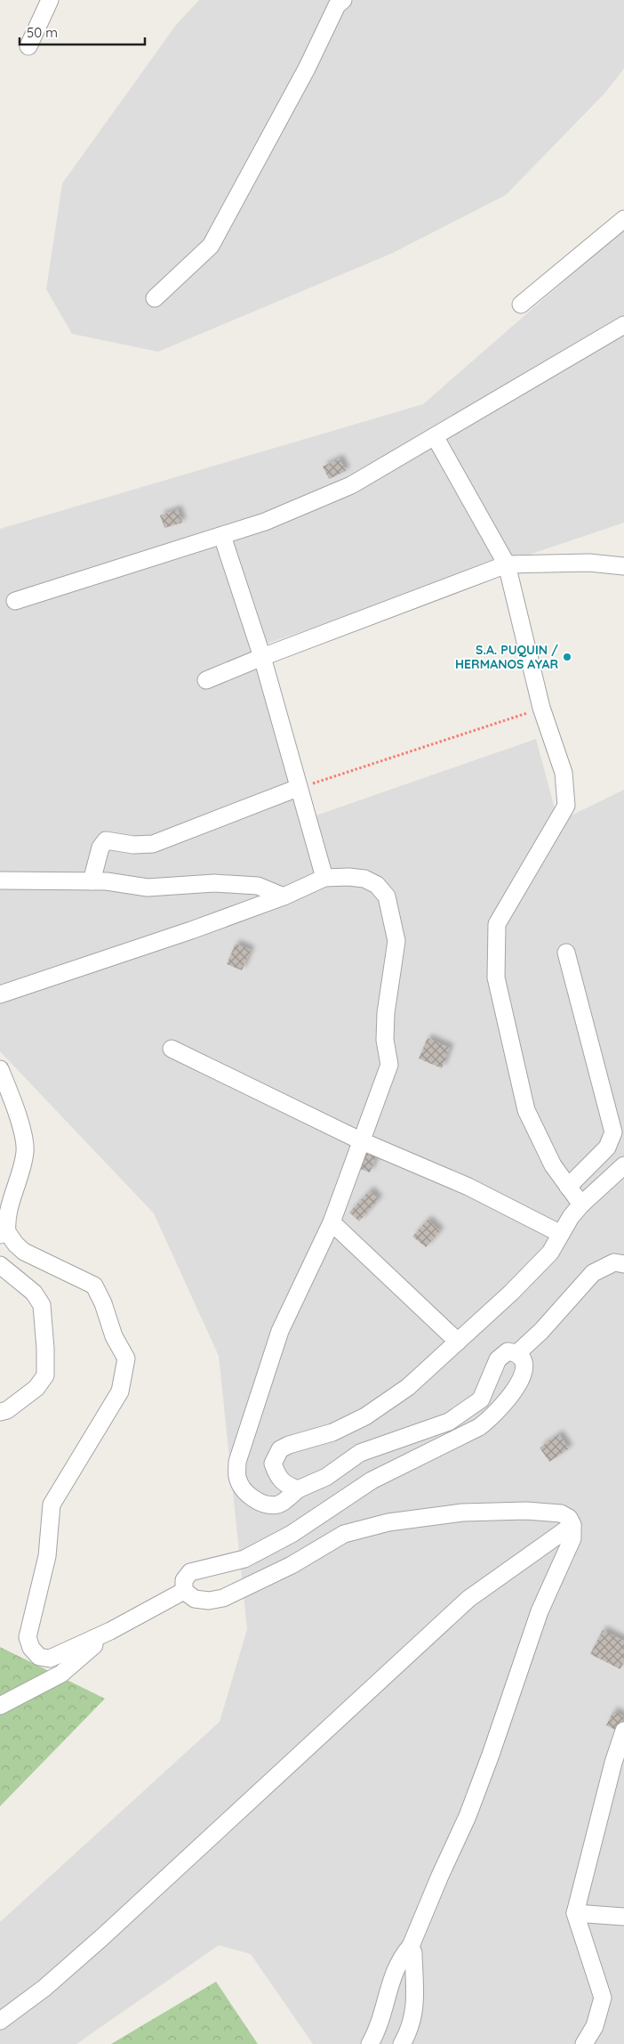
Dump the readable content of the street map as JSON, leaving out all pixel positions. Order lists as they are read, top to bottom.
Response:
{
  "places": ["S.A. PUQUIN / HERMANOS AYAR"],
  "scale_bar": "50 m"
}
